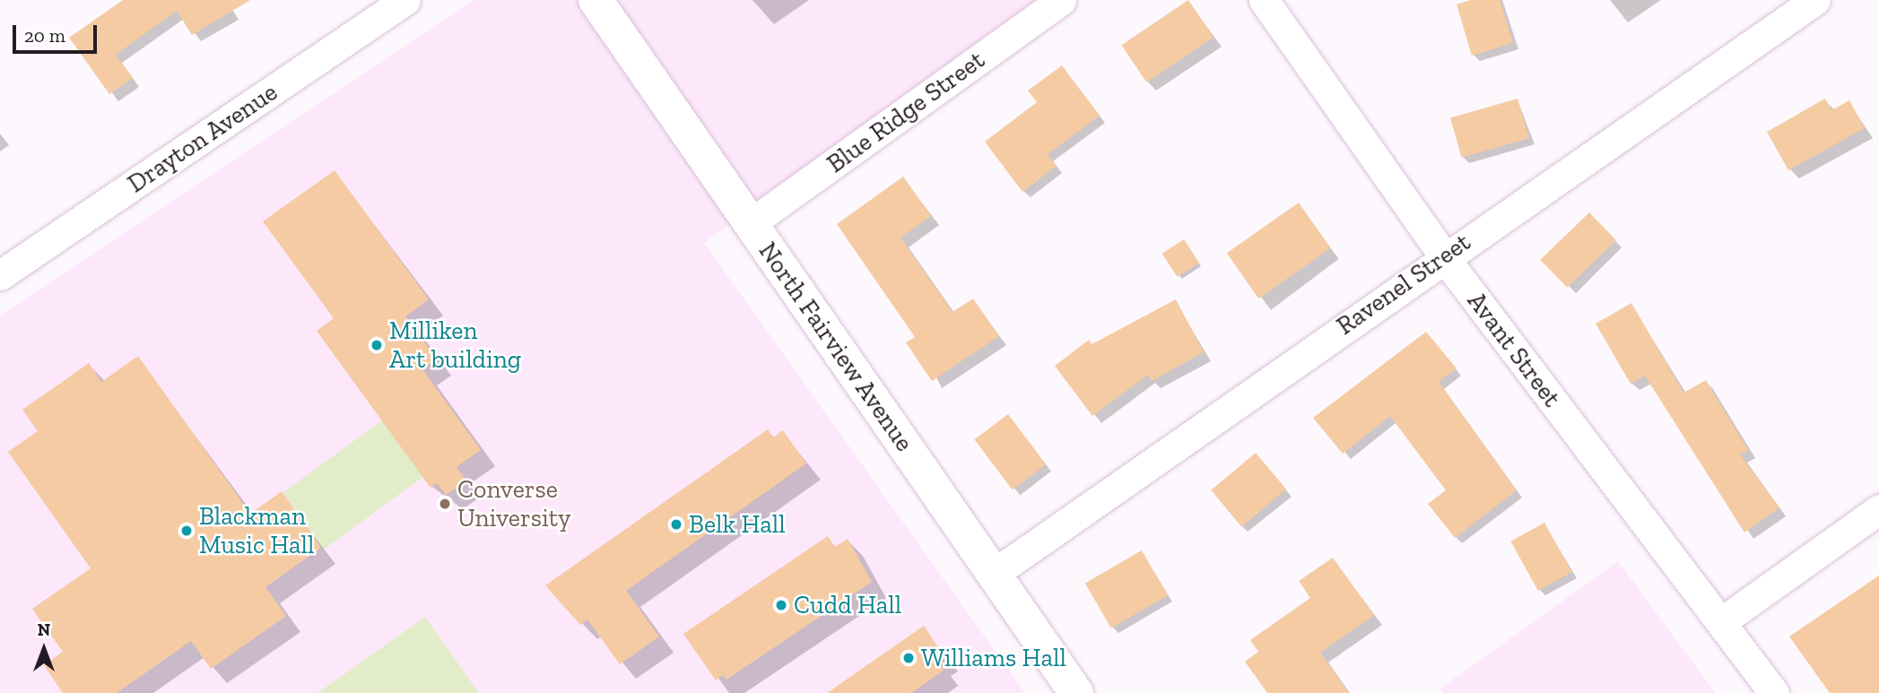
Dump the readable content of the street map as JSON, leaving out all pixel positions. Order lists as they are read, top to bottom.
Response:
{
  "streets": {
    "street": [
      "Blue Ridge Street",
      "Drayton Avenue",
      "Ravenel Street",
      "North Fairview Avenue",
      "Avant Street"
    ]
  },
  "crossings": [
    ["Blue Ridge Street", "North Fairview Avenue"],
    ["Ravenel Street", "North Fairview Avenue"],
    ["Ravenel Street", "Avant Street"]
  ],
  "places": [
    "Milliken Art building",
    "Converse University",
    "Belk Hall",
    "Blackman Music Hall",
    "Cudd Hall",
    "Williams Hall"
  ],
  "scale_bar": "20 m",
  "north": "top"
}
